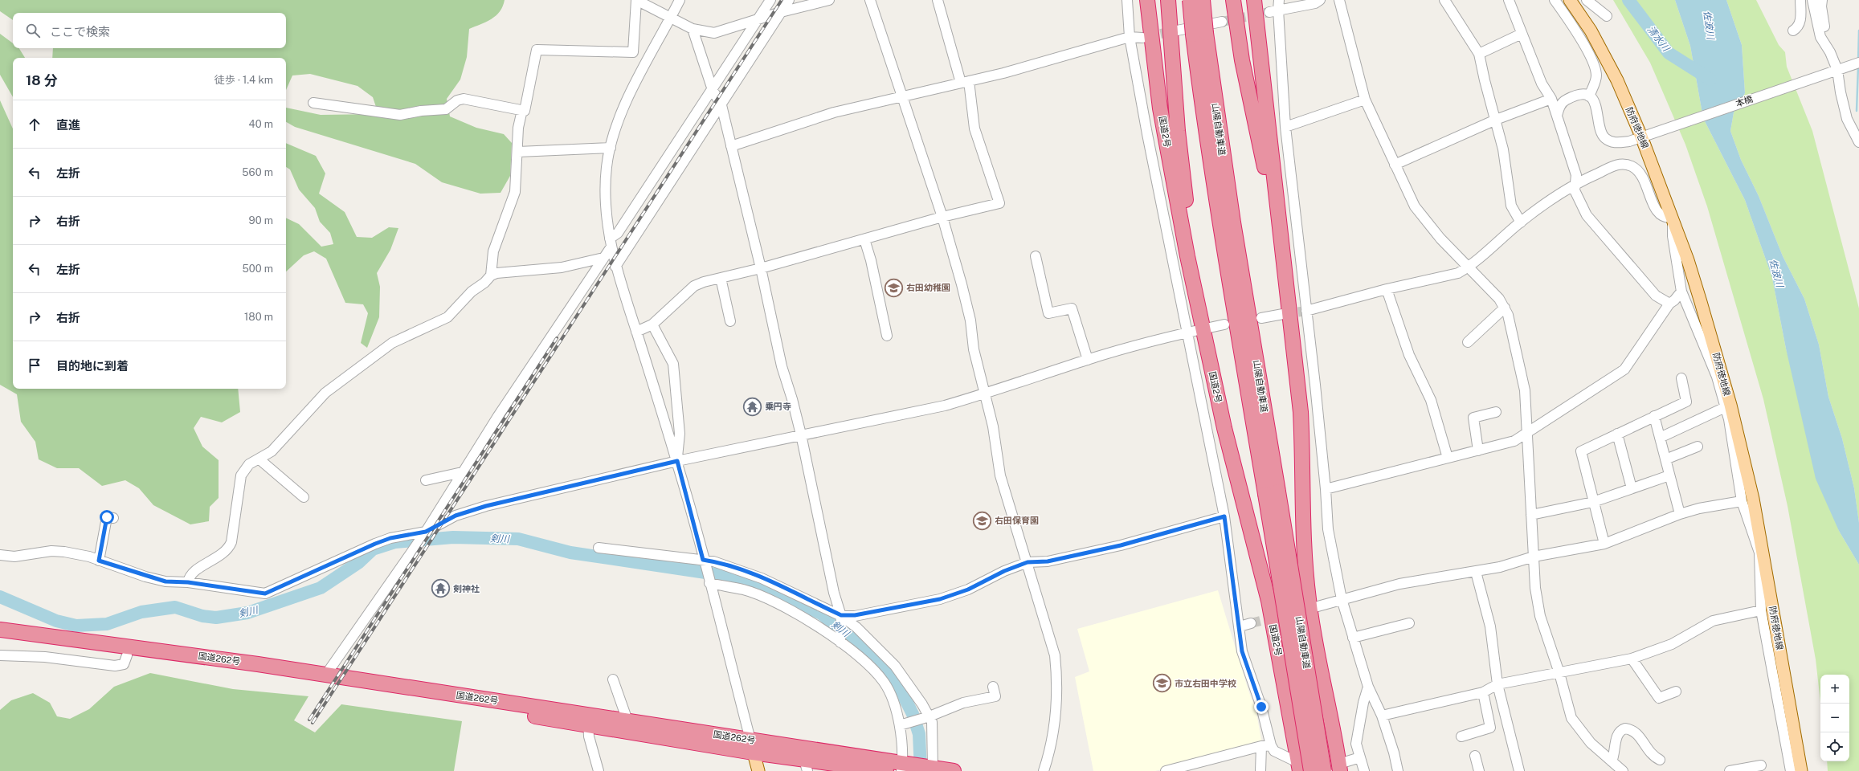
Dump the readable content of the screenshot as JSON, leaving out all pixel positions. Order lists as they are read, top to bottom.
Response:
{
  "streets": {
    "highway": ["山陽自動車道", "国道2号", "国道262号"],
    "main road": ["防府徳地線"],
    "street": ["本橋"]
  },
  "crossings": [
    ["本橋", "防府徳地線"]
  ],
  "water": ["佐波川", "清水川", "剣川"],
  "places": {
    "school or university": ["右田幼稚園", "右田保育園", "市立右田中学校"],
    "temple": ["乗円寺", "剣神社"]
  },
  "page": {
    "search": "ここで検索",
    "heading": ["18 分", "徒歩 · 1.4 km"],
    "list": [
      ["直進", "40 m"],
      ["左折", "560 m"],
      ["右折", "90 m"],
      ["左折", "500 m"],
      ["右折", "180 m"],
      "目的地に到着"
    ],
    "map_buttons": ["+", "−"]
  }
}
